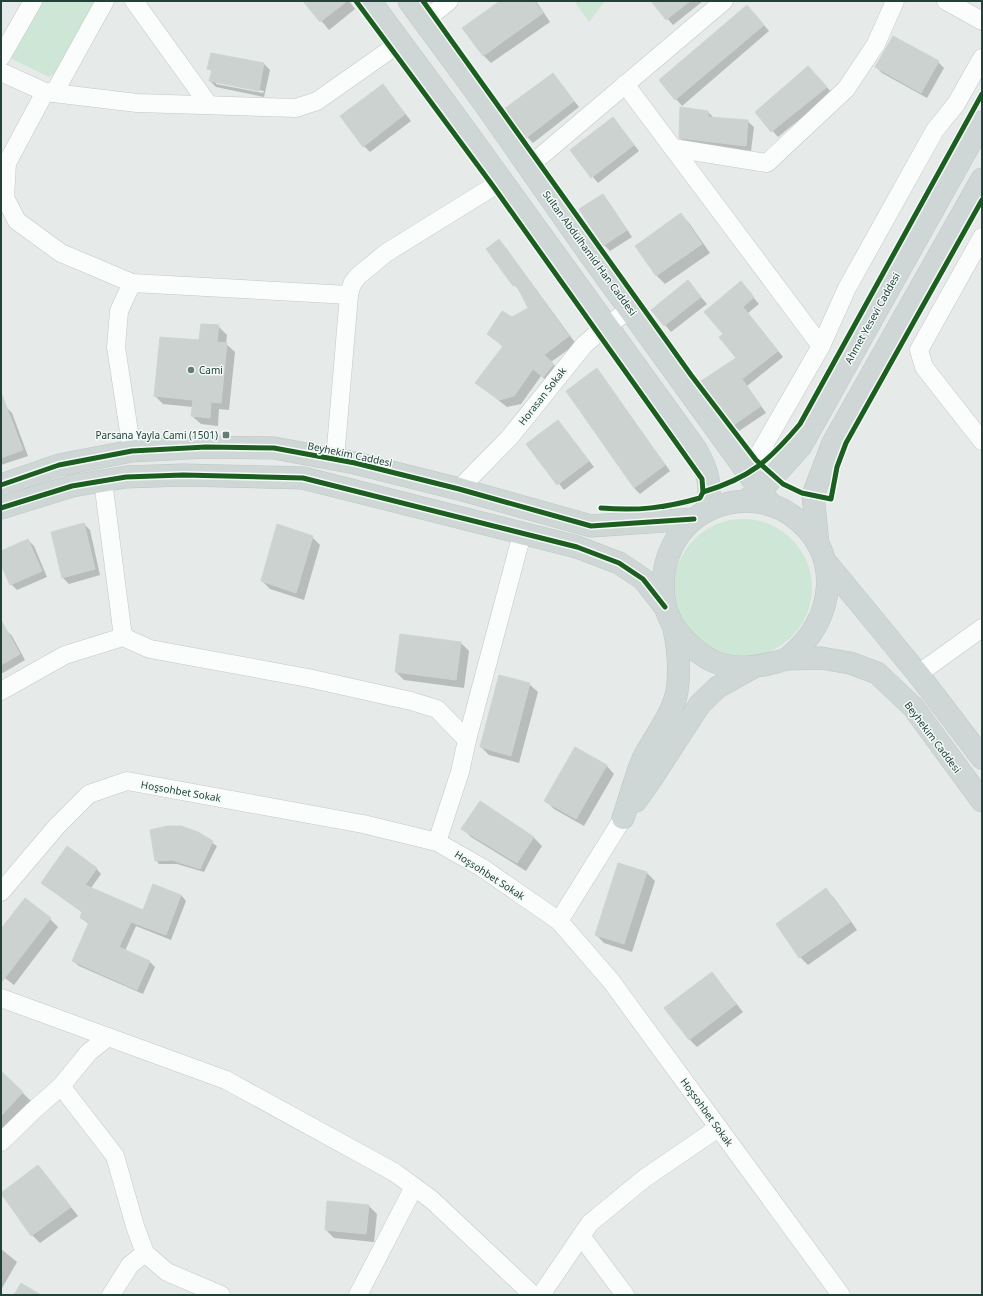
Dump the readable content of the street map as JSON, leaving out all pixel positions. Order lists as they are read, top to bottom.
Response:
{
  "streets": {
    "main road": ["Sultan Abdülhamid Han Caddesi", "Ahmet Yesevi Caddesi", "Beyhekim Caddesi"],
    "street": ["Horasan Sokak", "Hoşsohbet Sokak"]
  },
  "crossings": [
    ["Sultan Abdülhamid Han Caddesi", "Ahmet Yesevi Caddesi"],
    ["Sultan Abdülhamid Han Caddesi", "Horasan Sokak"],
    ["Horasan Sokak", "Beyhekim Caddesi"]
  ],
  "places": {
    "other": ["Cami"],
    "transit": ["Parsana Yayla Cami (1501)"]
  }
}
